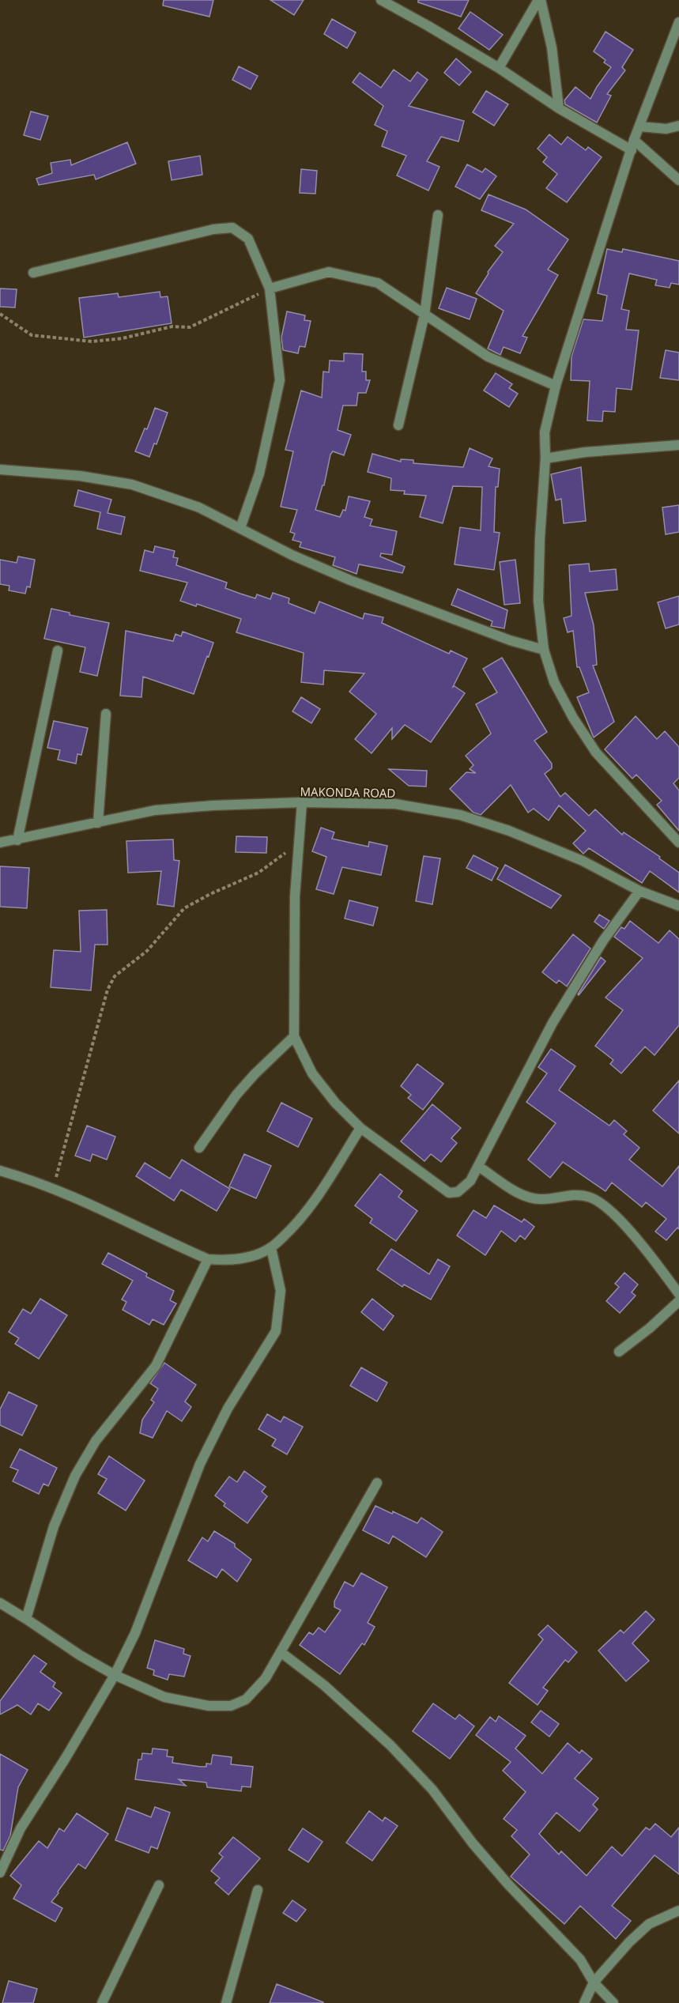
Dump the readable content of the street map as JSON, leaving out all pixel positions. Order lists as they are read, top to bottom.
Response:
{
  "streets": {
    "street": ["MAKONDA ROAD"]
  }
}
